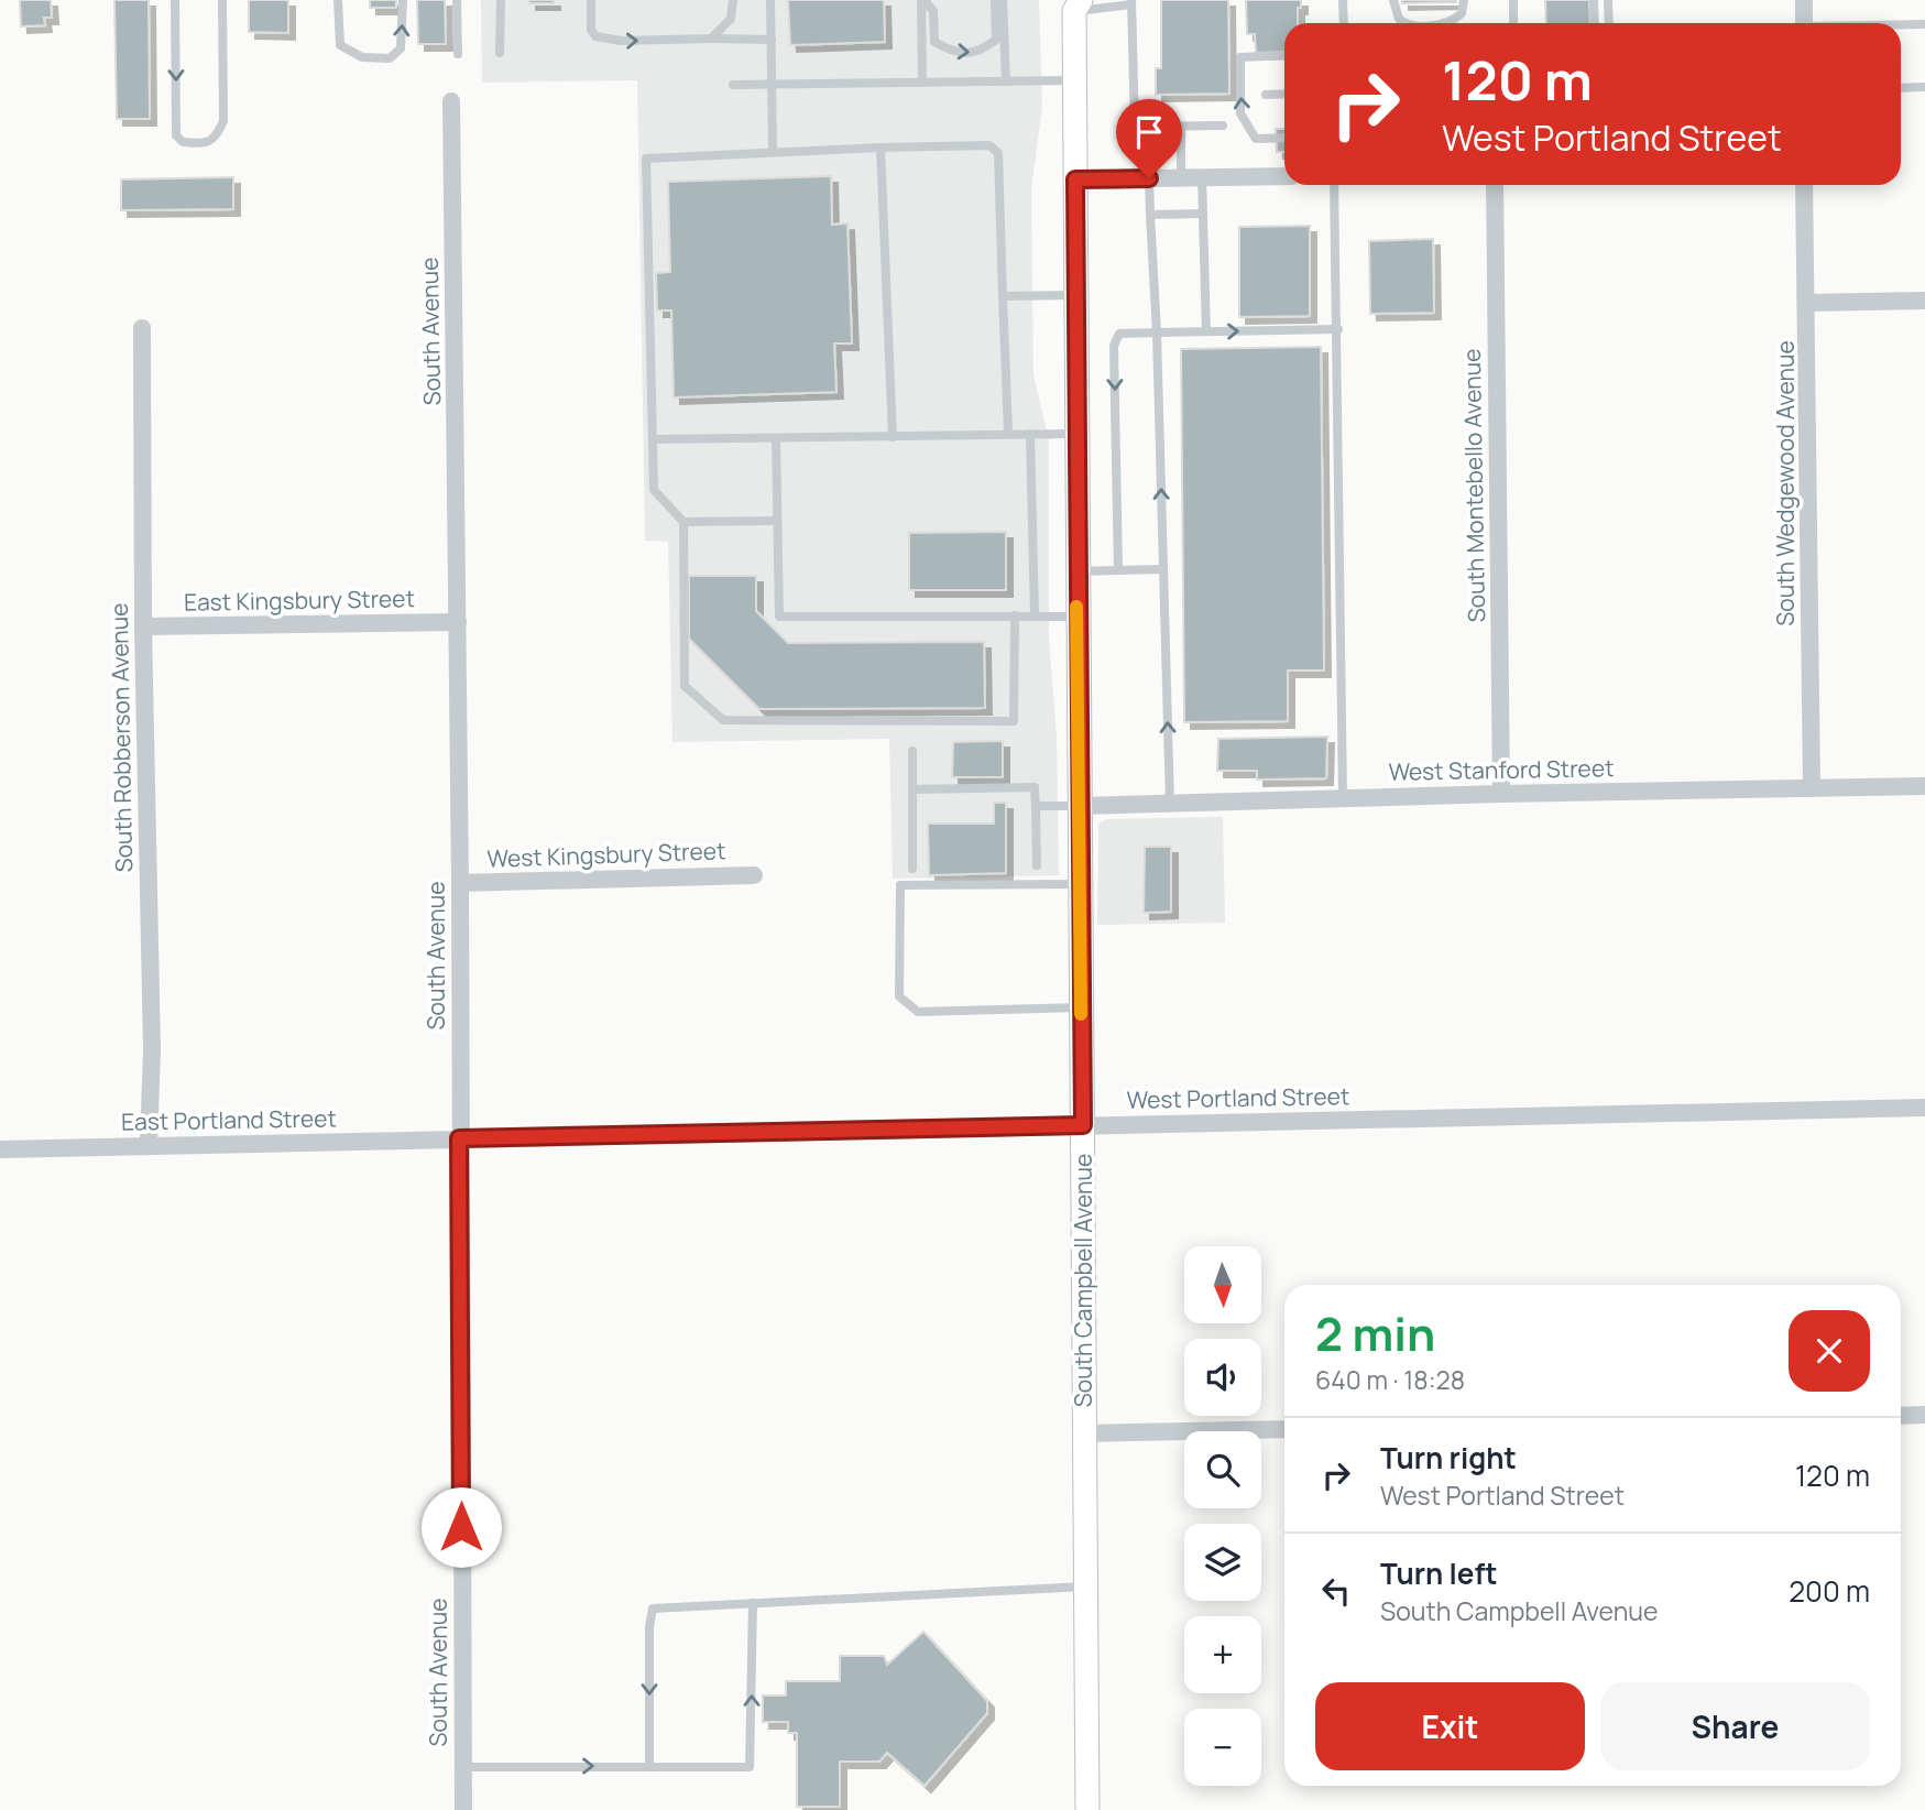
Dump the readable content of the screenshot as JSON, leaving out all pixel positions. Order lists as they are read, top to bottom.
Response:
{
  "streets": {
    "main road": ["South Campbell Avenue"],
    "street": [
      "South Avenue",
      "South Wedgewood Avenue",
      "South Montebello Avenue",
      "East Kingsbury Street",
      "South Robberson Avenue",
      "West Stanford Street",
      "West Kingsbury Street",
      "West Portland Street",
      "East Portland Street"
    ]
  },
  "crossings": [
    ["South Avenue", "East Kingsbury Street"],
    ["South Avenue", "West Kingsbury Street"],
    ["South Avenue", "West Portland Street"],
    ["South Avenue", "East Portland Street"],
    ["South Wedgewood Avenue", "West Stanford Street"],
    ["South Montebello Avenue", "West Stanford Street"],
    ["East Kingsbury Street", "South Robberson Avenue"],
    ["South Robberson Avenue", "East Portland Street"],
    ["West Stanford Street", "South Campbell Avenue"],
    ["West Portland Street", "East Portland Street"],
    ["West Portland Street", "South Campbell Avenue"]
  ],
  "north": "bottom",
  "page": {
    "turn": ["120 m", "West Portland Street"],
    "map_buttons": ["+", "−"],
    "heading": ["2 min", "640 m · 18:28"],
    "list": [
      {
        "name": "Turn right",
        "note": "West Portland Street",
        "value": "120 m"
      },
      {
        "name": "Turn left",
        "note": "South Campbell Avenue",
        "value": "200 m"
      }
    ],
    "buttons": ["Exit", "Share"]
  }
}
